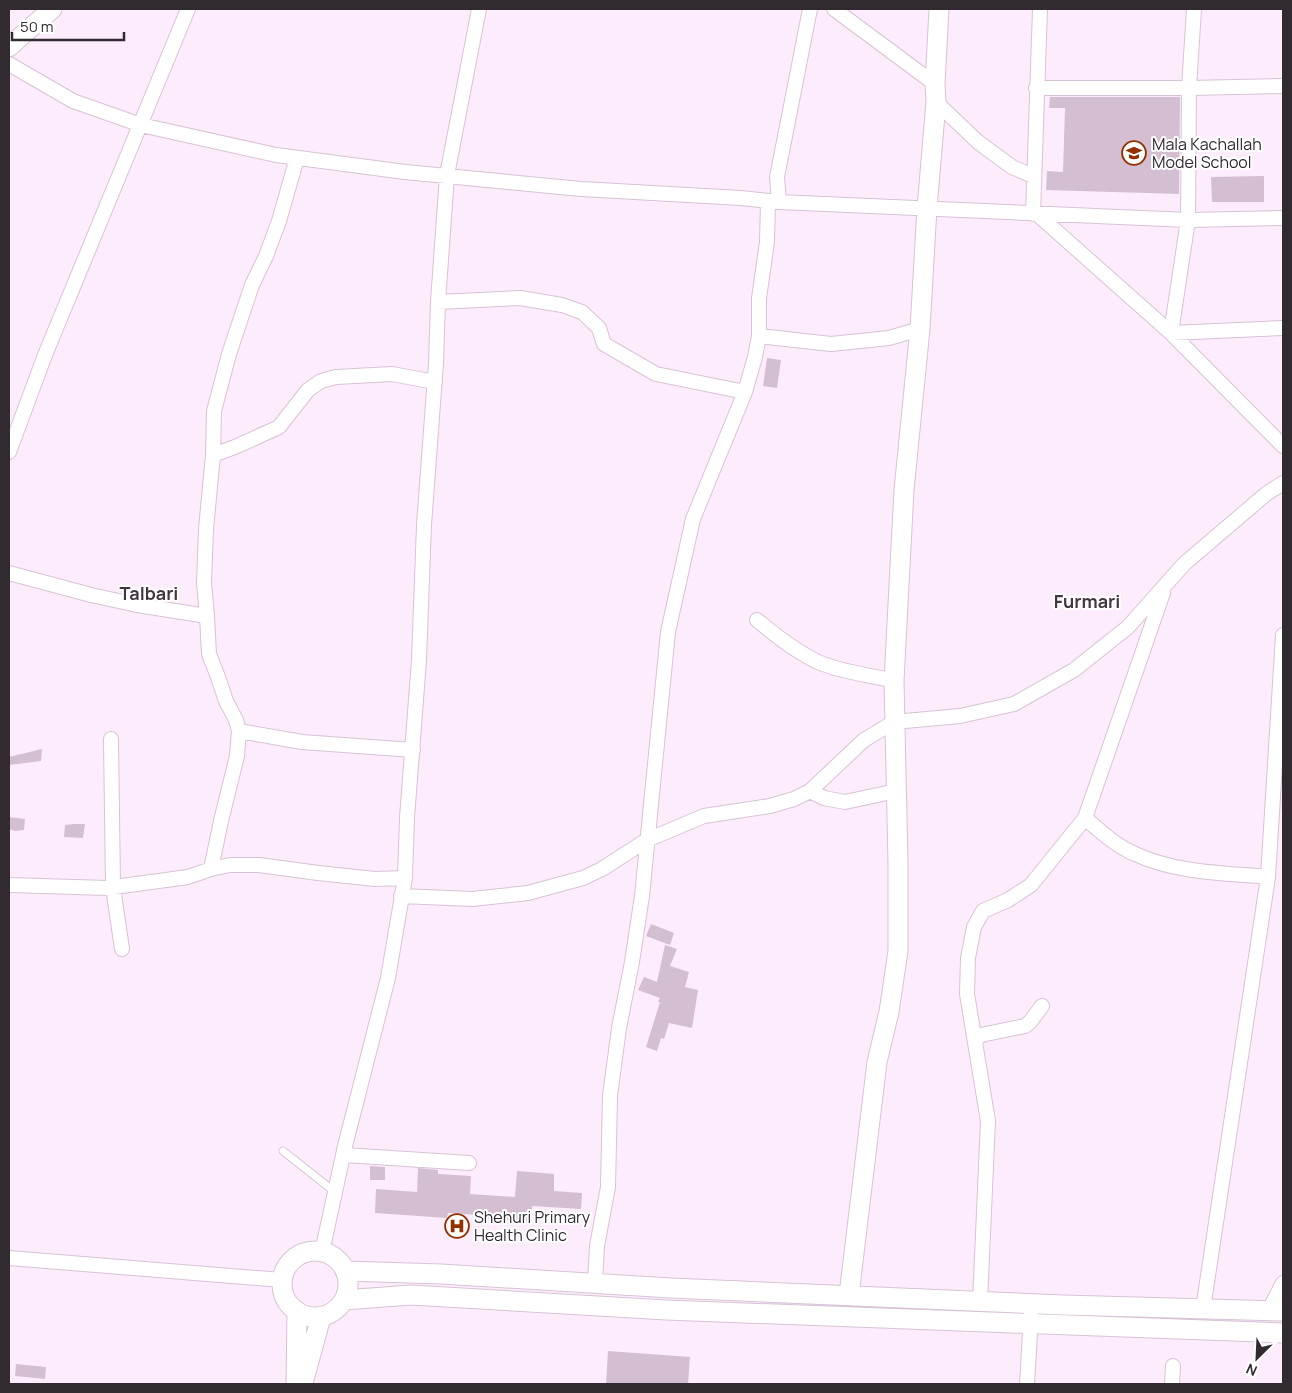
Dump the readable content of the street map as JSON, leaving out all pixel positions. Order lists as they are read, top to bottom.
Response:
{
  "districts": ["Talbari", "Furmari"],
  "places": {
    "school or university": ["Mala Kachallah Model School"],
    "hospital": ["Shehuri Primary Health Clinic"]
  },
  "scale_bar": "50 m",
  "north": "bottom left"
}
